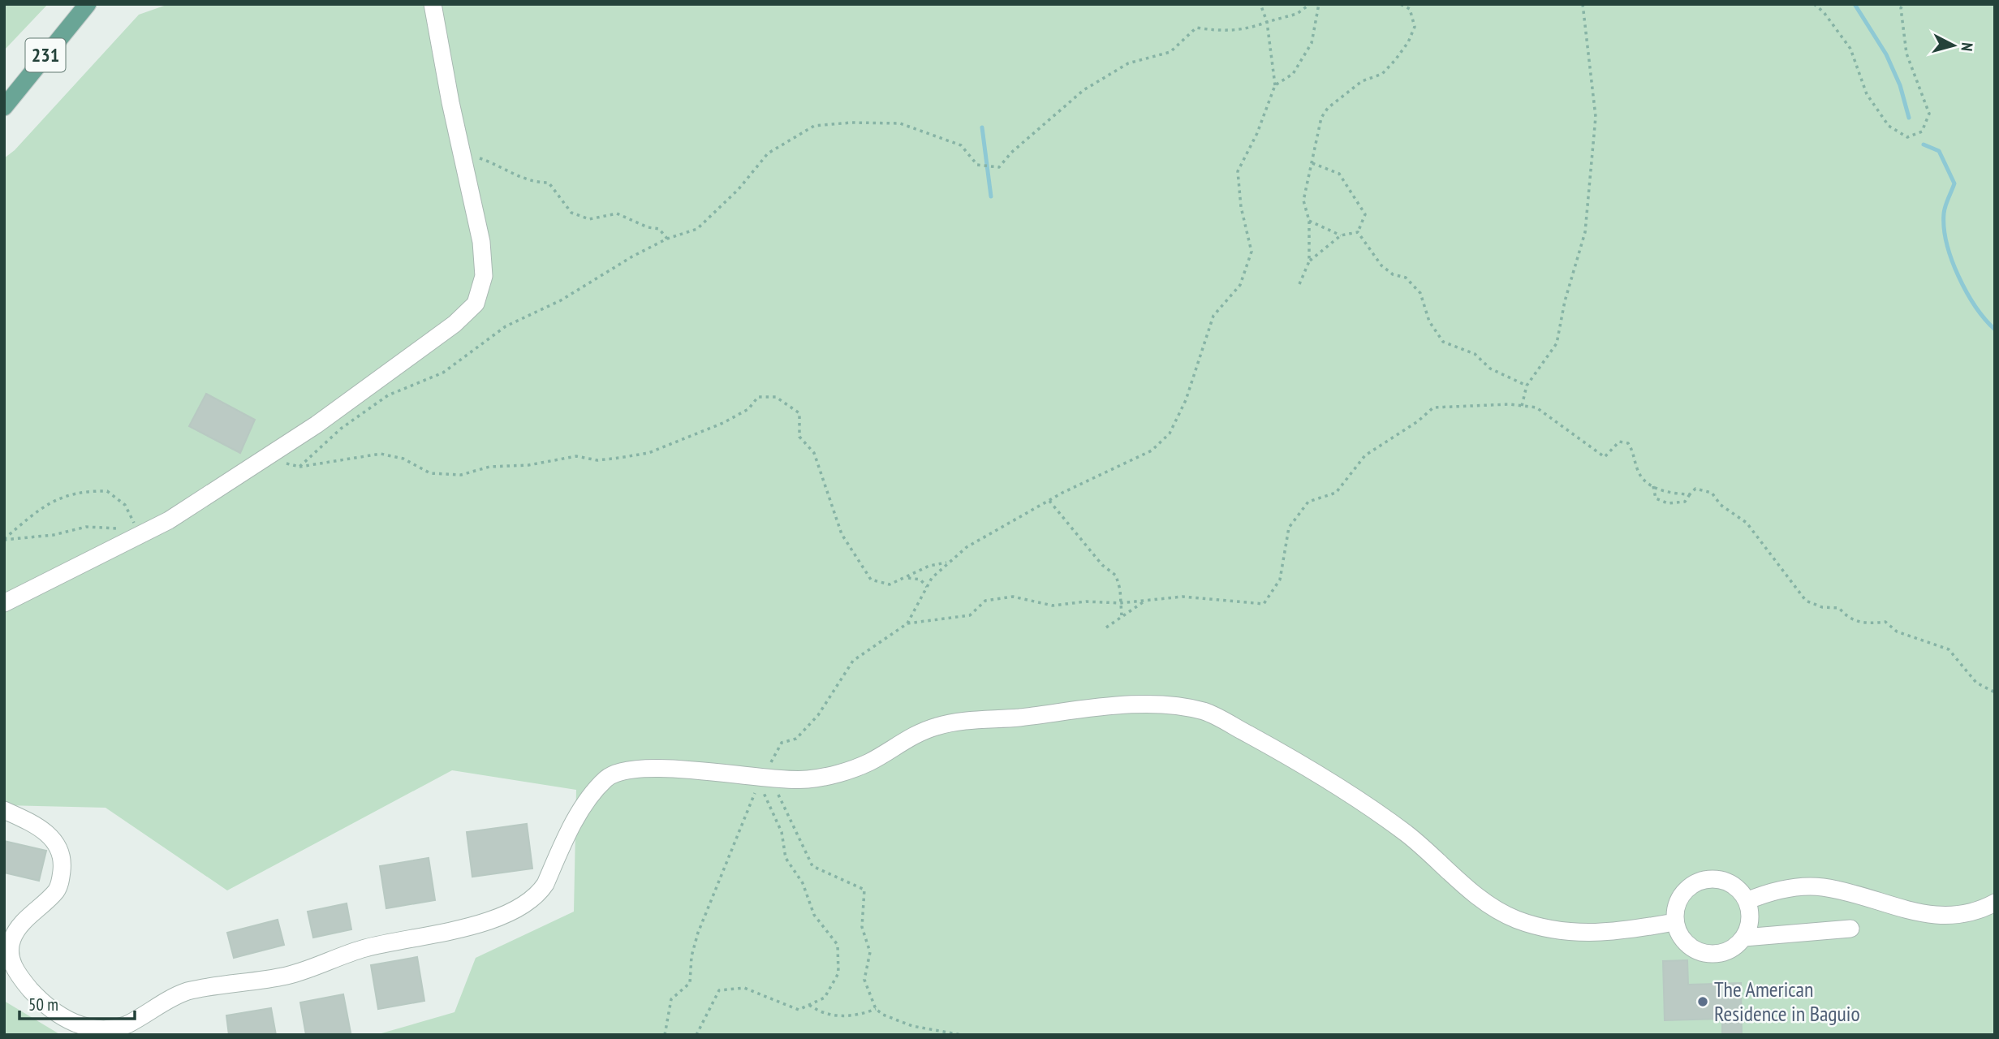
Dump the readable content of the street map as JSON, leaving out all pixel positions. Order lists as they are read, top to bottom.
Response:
{
  "streets": {
    "main road": ["231"]
  },
  "places": ["The American Residence in Baguio"],
  "scale_bar": "50 m",
  "north": "right"
}
